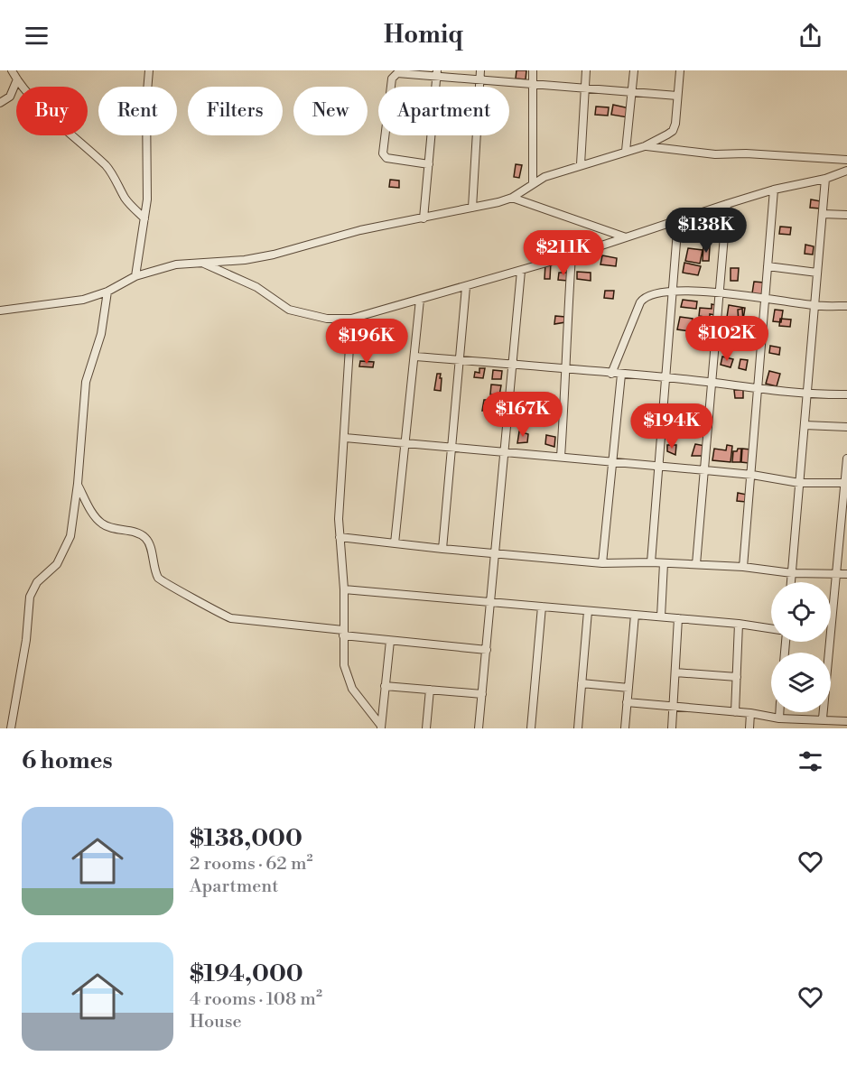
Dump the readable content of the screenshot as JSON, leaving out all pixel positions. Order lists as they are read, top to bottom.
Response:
{
  "page": {
    "header": "Homiq",
    "chip": [
      "Buy",
      "Rent",
      "Filters",
      "New",
      "Apartment"
    ],
    "price": [
      "$138K",
      "$211K",
      "$102K",
      "$196K",
      "$167K",
      "$194K"
    ],
    "heading": "6 homes",
    "list": [
      {
        "name": "$138,000",
        "note": "2 rooms · 62 m² · Apartment"
      },
      {
        "name": "$194,000",
        "note": "4 rooms · 108 m² · House"
      }
    ]
  }
}
